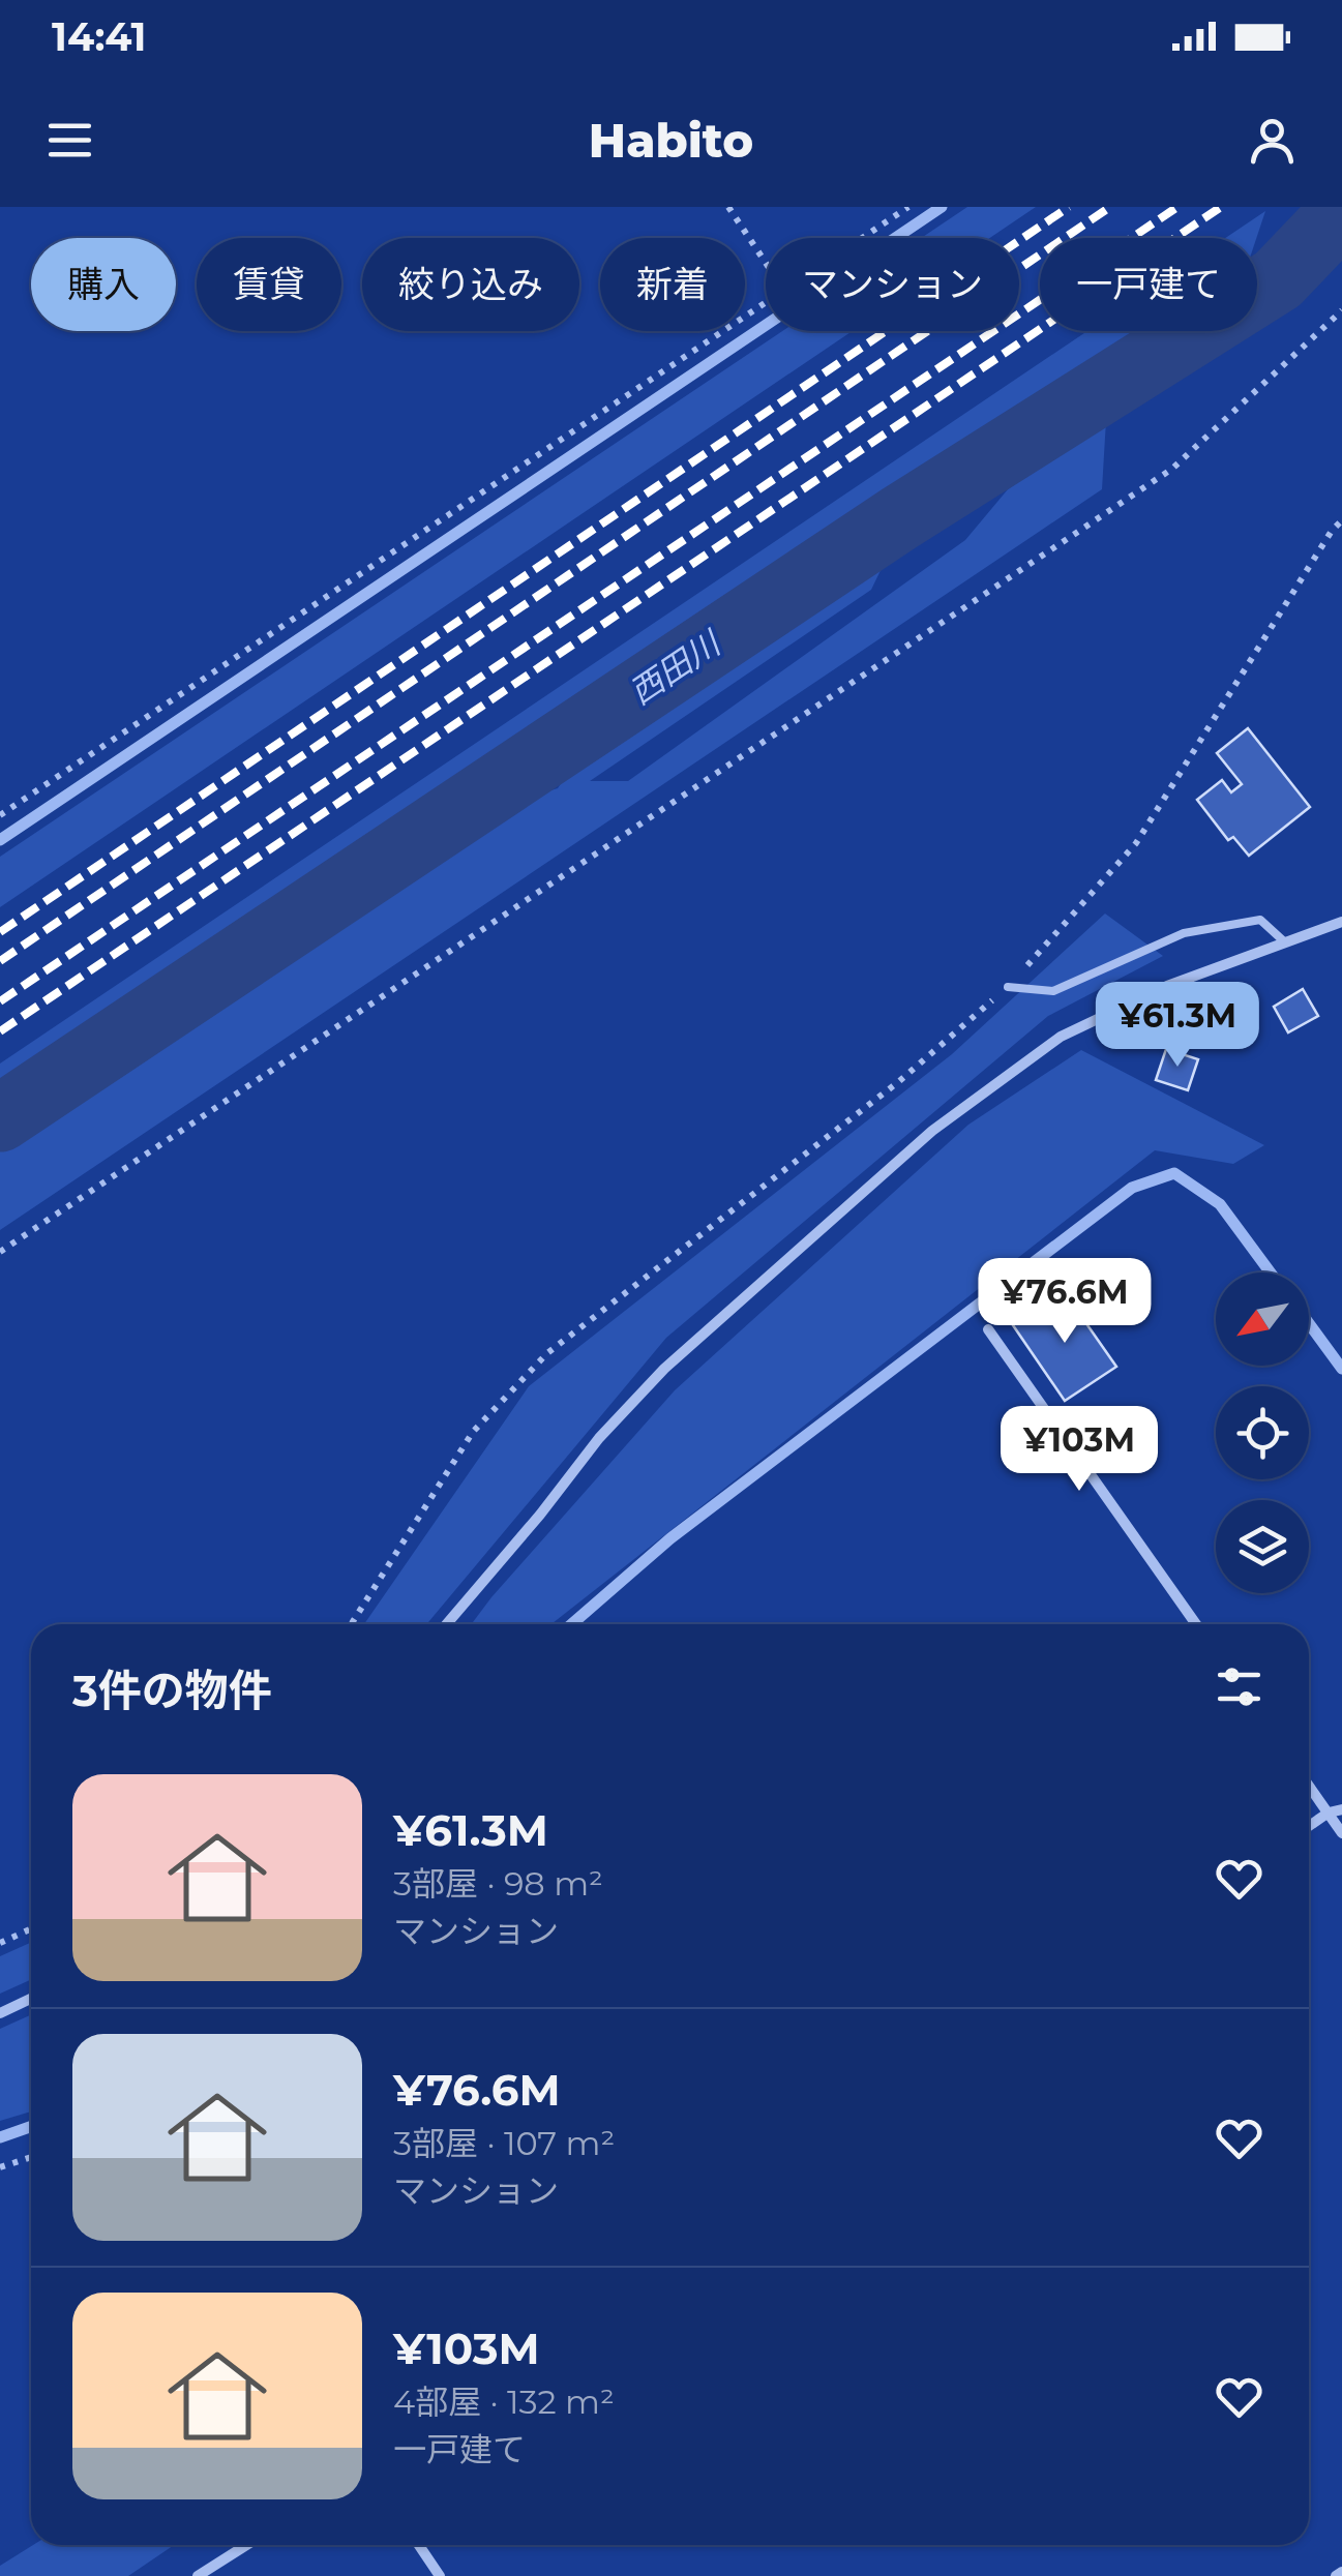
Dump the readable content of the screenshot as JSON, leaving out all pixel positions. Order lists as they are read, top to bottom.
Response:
{
  "water": ["西田川"],
  "north": "bottom left",
  "page": {
    "status": "14:41",
    "header": "Habito",
    "chip": [
      "購入",
      "賃貸",
      "絞り込み",
      "新着",
      "マンション",
      "一戸建て"
    ],
    "price": ["¥61.3M", "¥76.6M", "¥103M"],
    "heading": "3件の物件",
    "list": [
      {
        "name": "¥61.3M",
        "note": "3部屋 · 98 m² · マンション"
      },
      {
        "name": "¥76.6M",
        "note": "3部屋 · 107 m² · マンション"
      },
      {
        "name": "¥103M",
        "note": "4部屋 · 132 m² · 一戸建て"
      }
    ]
  }
}
